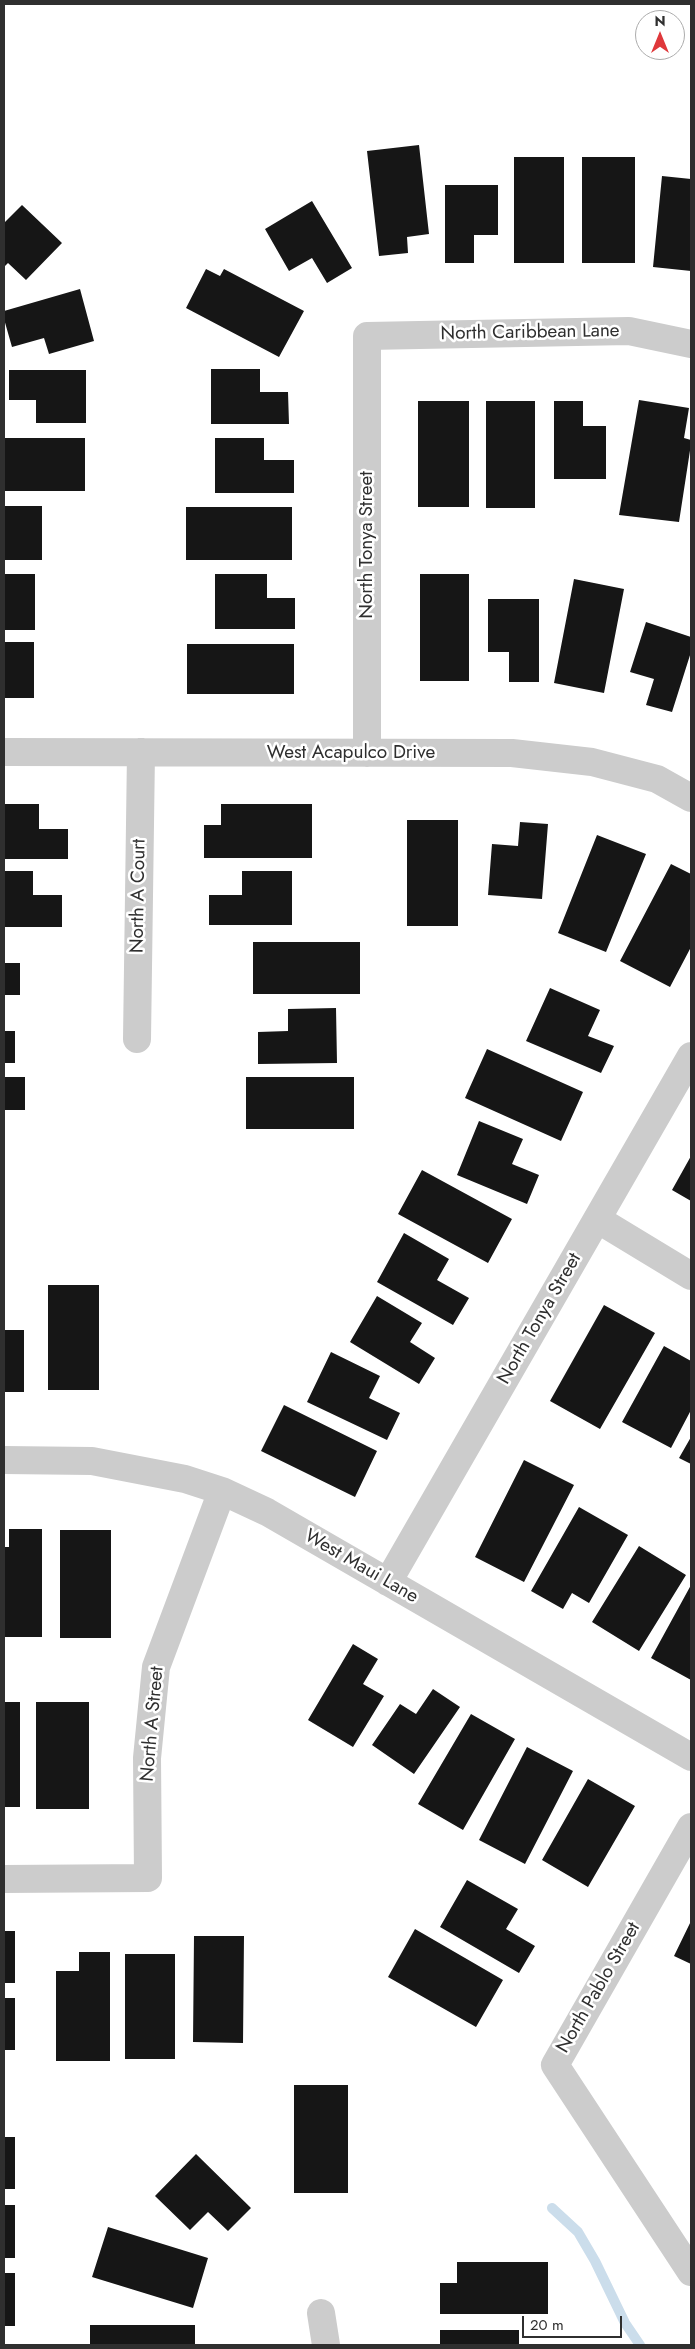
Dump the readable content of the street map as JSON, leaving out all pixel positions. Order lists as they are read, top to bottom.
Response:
{
  "streets": {
    "street": [
      "North Caribbean Lane",
      "North Tonya Street",
      "West Acapulco Drive",
      "North A Court",
      "West Maui Lane",
      "North A Street",
      "North Pablo Street"
    ]
  },
  "crossings": [
    ["North Caribbean Lane", "North Tonya Street"],
    ["North Tonya Street", "West Acapulco Drive"],
    ["North Tonya Street", "West Maui Lane"],
    ["West Acapulco Drive", "North A Court"],
    ["West Maui Lane", "North A Street"]
  ],
  "scale_bar": "20 m",
  "north": "top"
}
